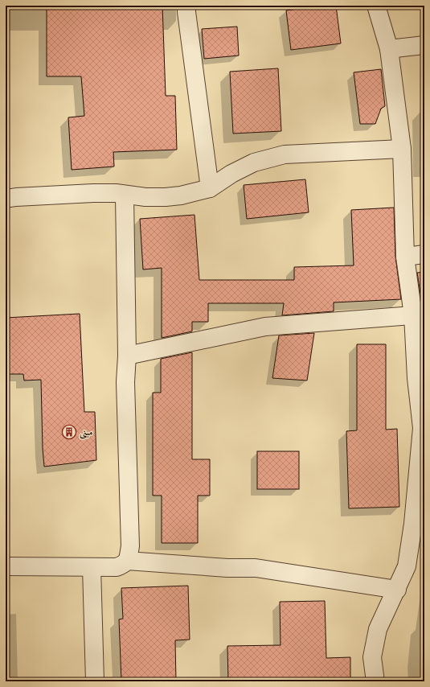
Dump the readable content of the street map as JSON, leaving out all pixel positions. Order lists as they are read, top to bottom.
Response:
{
  "places": {
    "building": ["مبنى"]
  }
}
